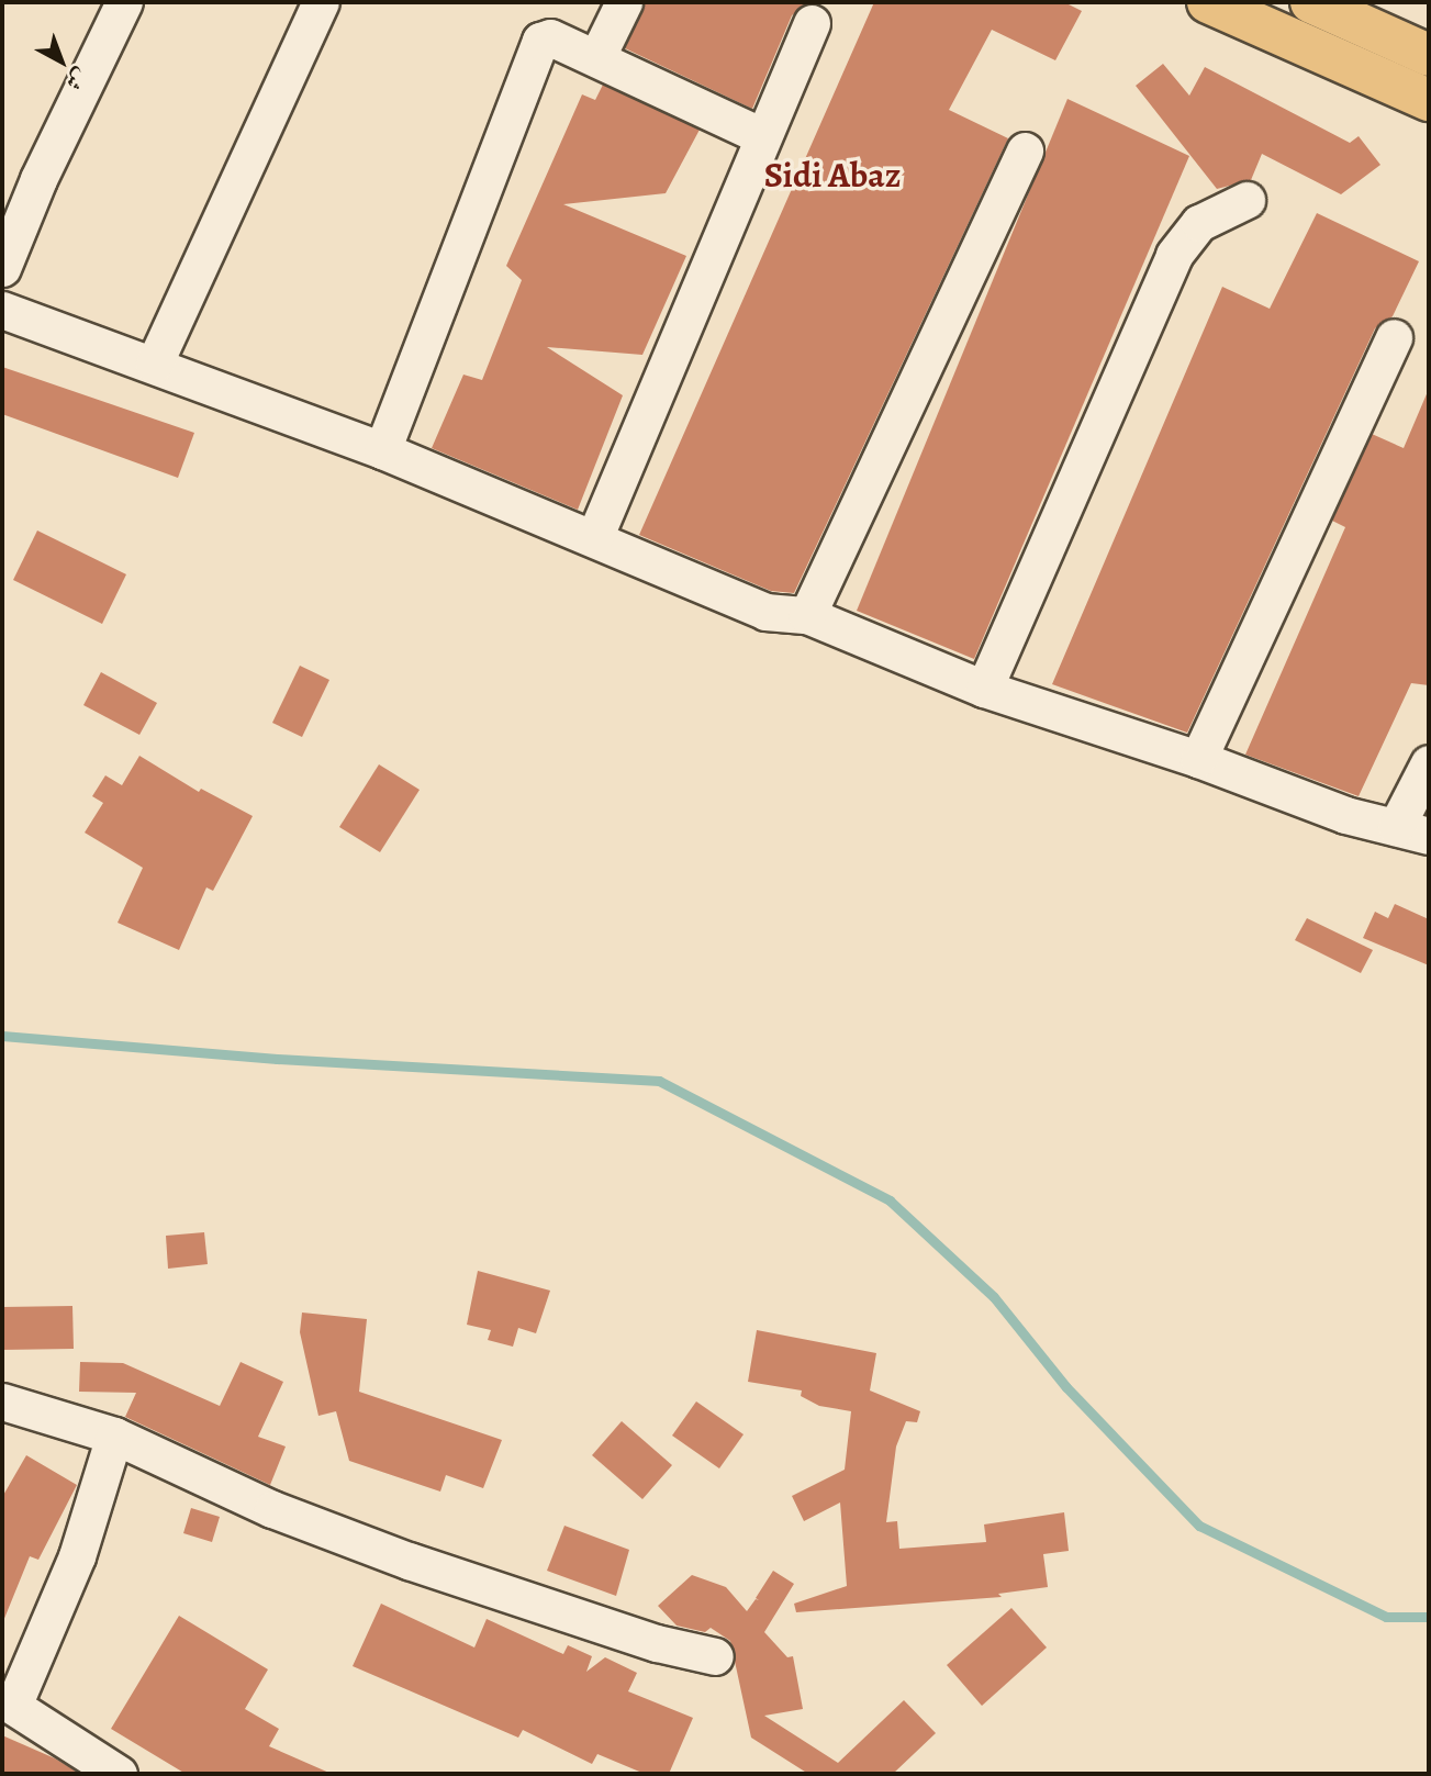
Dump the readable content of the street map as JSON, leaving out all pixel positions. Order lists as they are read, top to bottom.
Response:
{
  "districts": ["Sidi Abaz"],
  "north": "bottom right"
}
